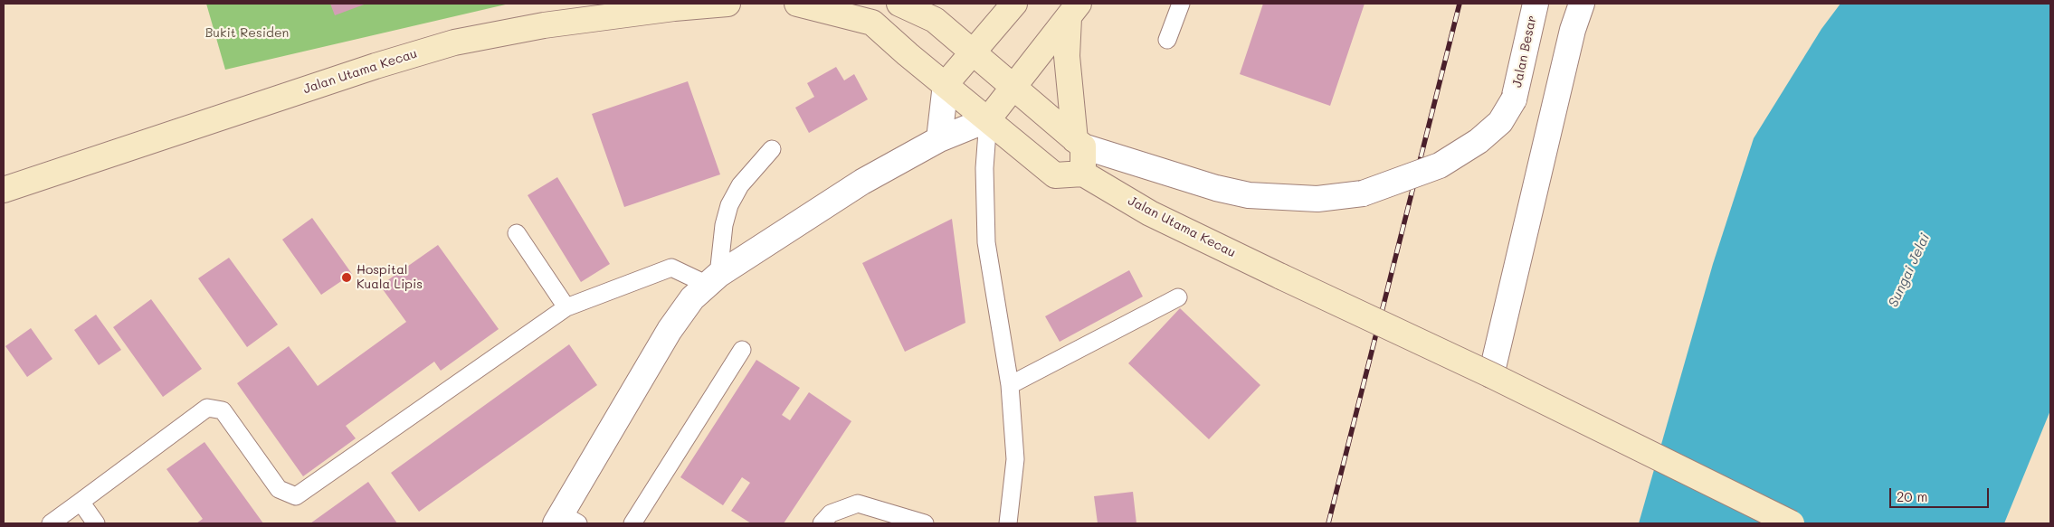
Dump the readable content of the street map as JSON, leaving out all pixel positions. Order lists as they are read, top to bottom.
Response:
{
  "streets": {
    "street": ["Jalan Besar", "Jalan Utama Kecau"]
  },
  "water": ["Sungai Jelai"],
  "parks": ["Bukit Residen"],
  "places": ["Hospital Kuala Lipis"],
  "scale_bar": "20 m"
}
